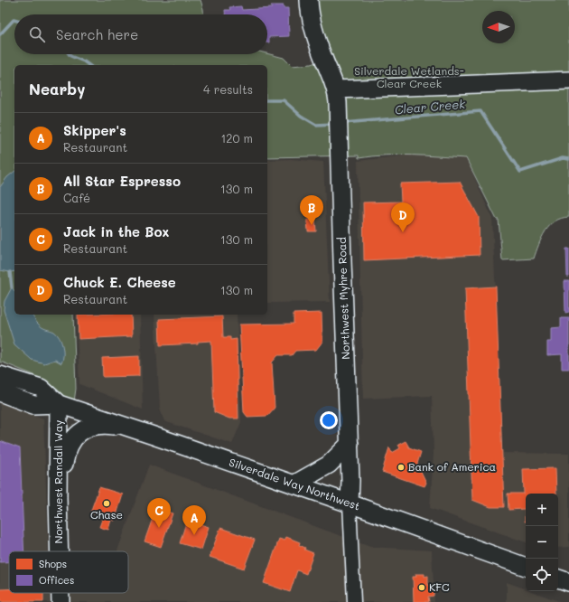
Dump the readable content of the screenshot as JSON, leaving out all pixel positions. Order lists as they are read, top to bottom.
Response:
{
  "streets": {
    "street": ["Northwest Myhre Road", "Northwest Randall Way", "Silverdale Way Northwest"]
  },
  "crossings": [
    ["Northwest Myhre Road", "Silverdale Way Northwest"],
    ["Northwest Randall Way", "Silverdale Way Northwest"]
  ],
  "water": ["Clear Creek"],
  "parks": ["Silverdale Wetlands- Clear Creek"],
  "places": ["Bank of America", "Chase", "KFC"],
  "legend": ["Shops", "Offices"],
  "north": "left",
  "page": {
    "search": "Search here",
    "heading": ["Nearby", "4 results"],
    "list": [
      {
        "mark": "A",
        "name": "Skipper's",
        "note": "Restaurant",
        "value": "120 m"
      },
      {
        "mark": "B",
        "name": "All Star Espresso",
        "note": "Café",
        "value": "130 m"
      },
      {
        "mark": "C",
        "name": "Jack in the Box",
        "note": "Restaurant",
        "value": "130 m"
      },
      {
        "mark": "D",
        "name": "Chuck E. Cheese",
        "note": "Restaurant",
        "value": "130 m"
      }
    ],
    "pins": [
      "B",
      "D",
      "C",
      "A"
    ],
    "map_buttons": ["+", "−"]
  }
}
